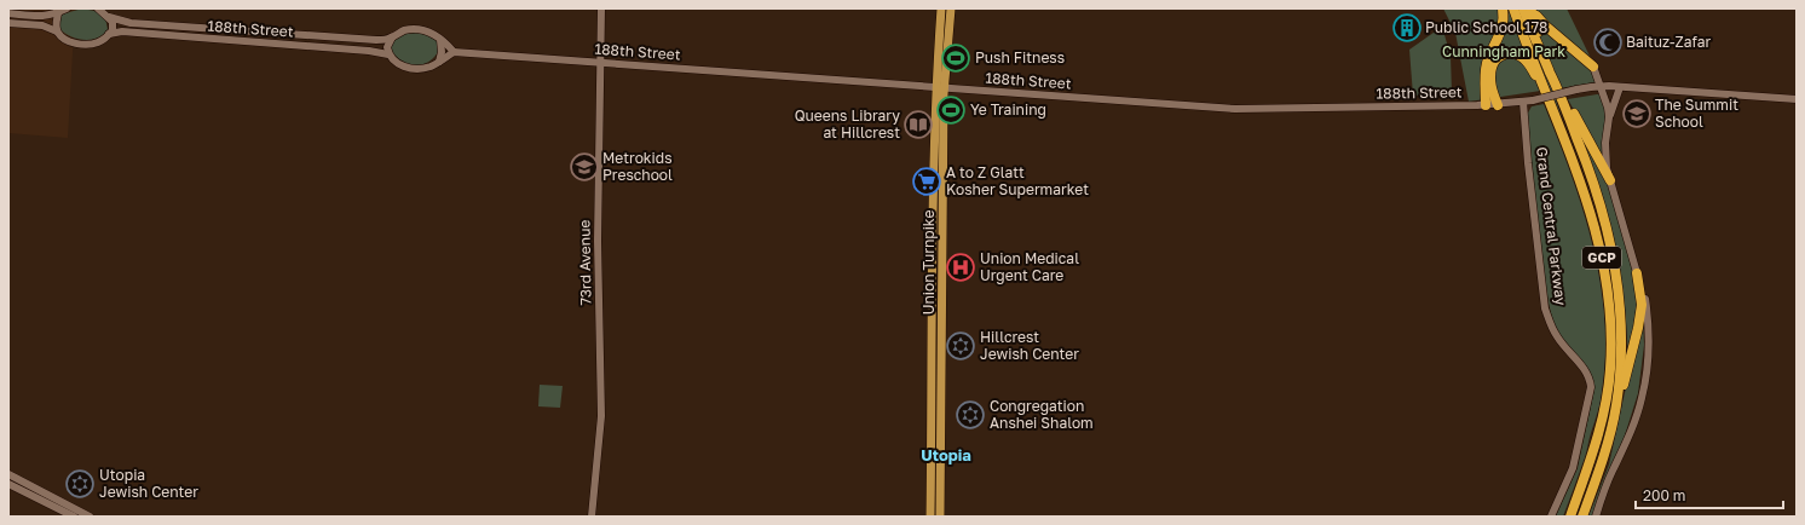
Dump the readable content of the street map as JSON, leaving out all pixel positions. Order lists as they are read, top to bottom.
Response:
{
  "streets": {
    "highway": ["Grand Central Parkway", "GCP"],
    "main road": ["Union Turnpike"],
    "street": ["188th Street", "73rd Avenue"]
  },
  "crossings": [
    ["188th Street", "73rd Avenue"],
    ["188th Street", "Union Turnpike"]
  ],
  "districts": ["Utopia"],
  "parks": ["Cunningham Park"],
  "places": {
    "building": ["Public School 178"],
    "mosque": ["Baituz-Zafar"],
    "sports": ["Push Fitness", "Ye Training"],
    "school or university": ["The Summit School", "Metrokids Preschool"],
    "library": ["Queens Library at Hillcrest"],
    "supermarket": ["A to Z Glatt Kosher Supermarket"],
    "hospital": ["Union Medical Urgent Care"],
    "synagogue": ["Hillcrest Jewish Center", "Congregation Anshei Shalom", "Utopia Jewish Center"]
  },
  "scale_bar": "200 m"
}
